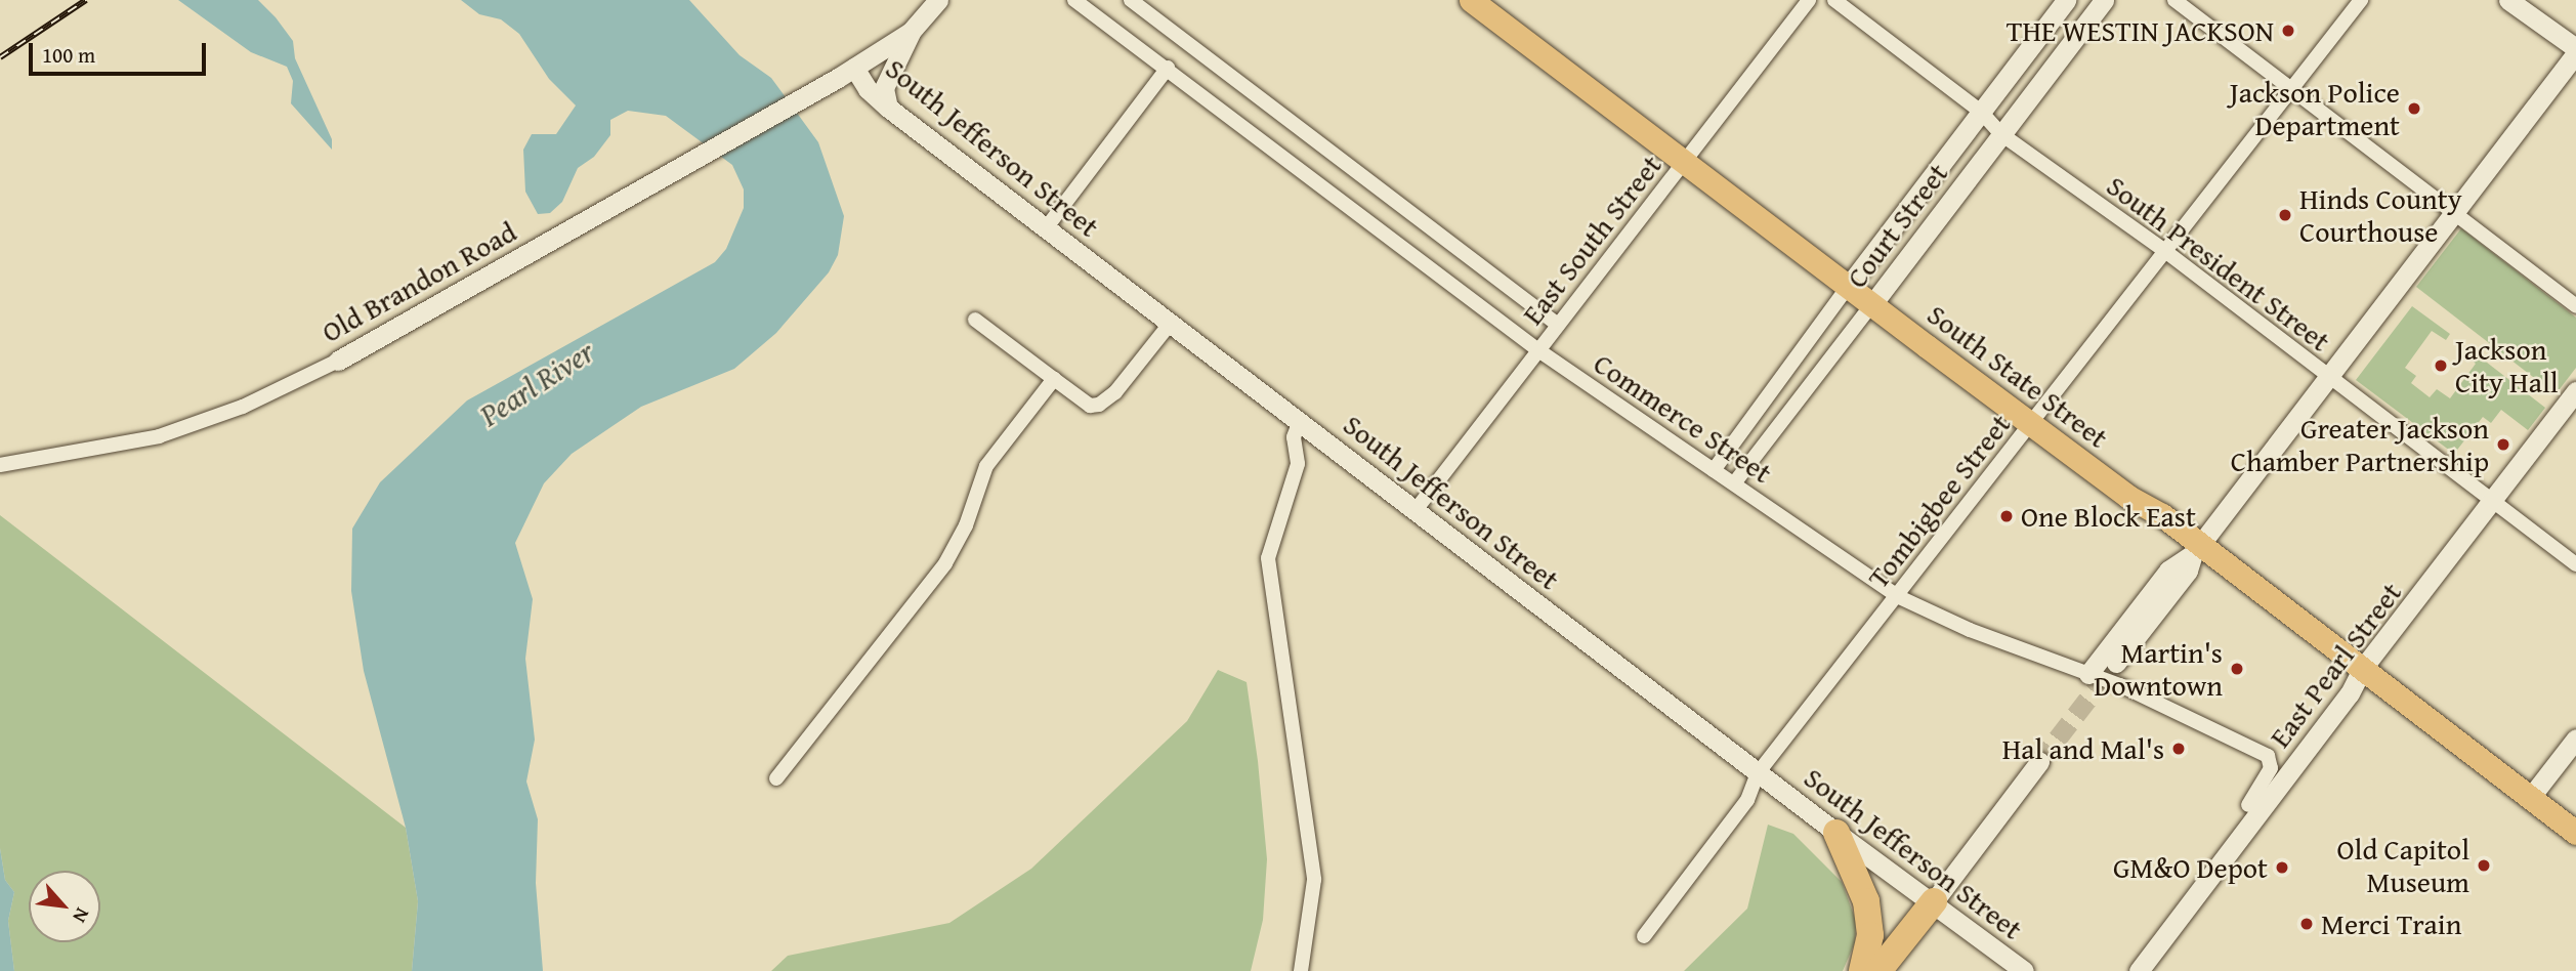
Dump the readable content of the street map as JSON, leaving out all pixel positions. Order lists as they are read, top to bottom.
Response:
{
  "streets": {
    "main road": ["South State Street"],
    "street": [
      "South Jefferson Street",
      "Court Street",
      "East South Street",
      "South President Street",
      "Old Brandon Road",
      "Commerce Street",
      "Tombigbee Street",
      "East Pearl Street"
    ]
  },
  "crossings": [
    ["South Jefferson Street", "East South Street"],
    ["South Jefferson Street", "Old Brandon Road"],
    ["South Jefferson Street", "Tombigbee Street"],
    ["Court Street", "South President Street"],
    ["Court Street", "South State Street"],
    ["Court Street", "Commerce Street"],
    ["East South Street", "South State Street"],
    ["East South Street", "Commerce Street"],
    ["South President Street", "Tombigbee Street"],
    ["South President Street", "East Pearl Street"],
    ["South State Street", "Tombigbee Street"],
    ["South State Street", "East Pearl Street"],
    ["Commerce Street", "Tombigbee Street"]
  ],
  "water": ["Pearl River"],
  "places": [
    "THE WESTIN JACKSON",
    "Jackson Police Department",
    "Hinds County Courthouse",
    "Jackson City Hall",
    "Greater Jackson Chamber Partnership",
    "One Block East",
    "Martin's Downtown",
    "Hal and Mal's",
    "Old Capitol Museum",
    "GM&O Depot",
    "Merci Train"
  ],
  "scale_bar": "100 m",
  "north": "bottom right"
}
